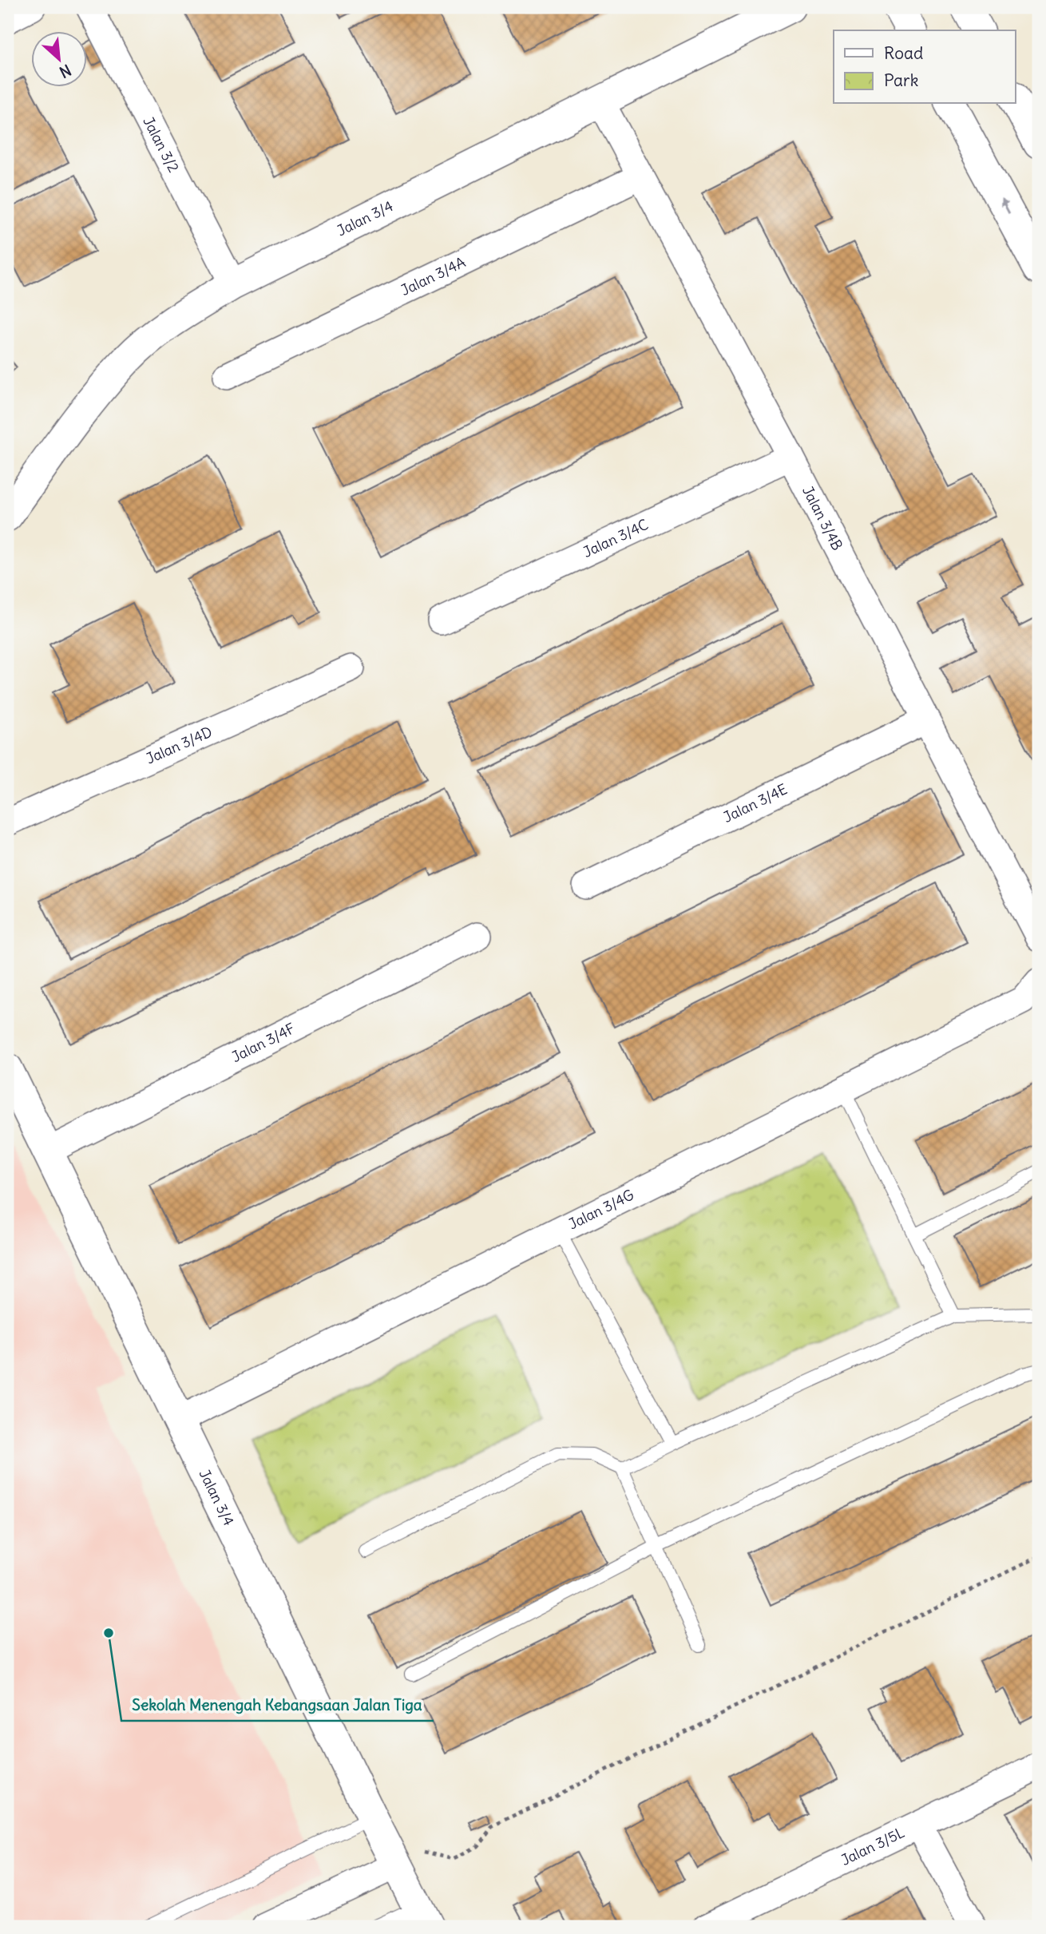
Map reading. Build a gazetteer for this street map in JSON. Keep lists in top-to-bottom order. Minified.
{"streets":{"street":["Jalan 3/2","Jalan 3/4","Jalan 3/4A","Jalan 3/4B","Jalan 3/4C","Jalan 3/4D","Jalan 3/4E","Jalan 3/4F","Jalan 3/4G","Jalan 3/5L"]},"crossings":[["Jalan 3/2","Jalan 3/4"],["Jalan 3/4","Jalan 3/4B"],["Jalan 3/4","Jalan 3/4F"],["Jalan 3/4","Jalan 3/4G"],["Jalan 3/4A","Jalan 3/4B"],["Jalan 3/4B","Jalan 3/4C"],["Jalan 3/4B","Jalan 3/4E"]],"places":["Sekolah Menengah Kebangsaan Jalan Tiga"],"legend":["Road","Park"],"north":"bottom right"}
